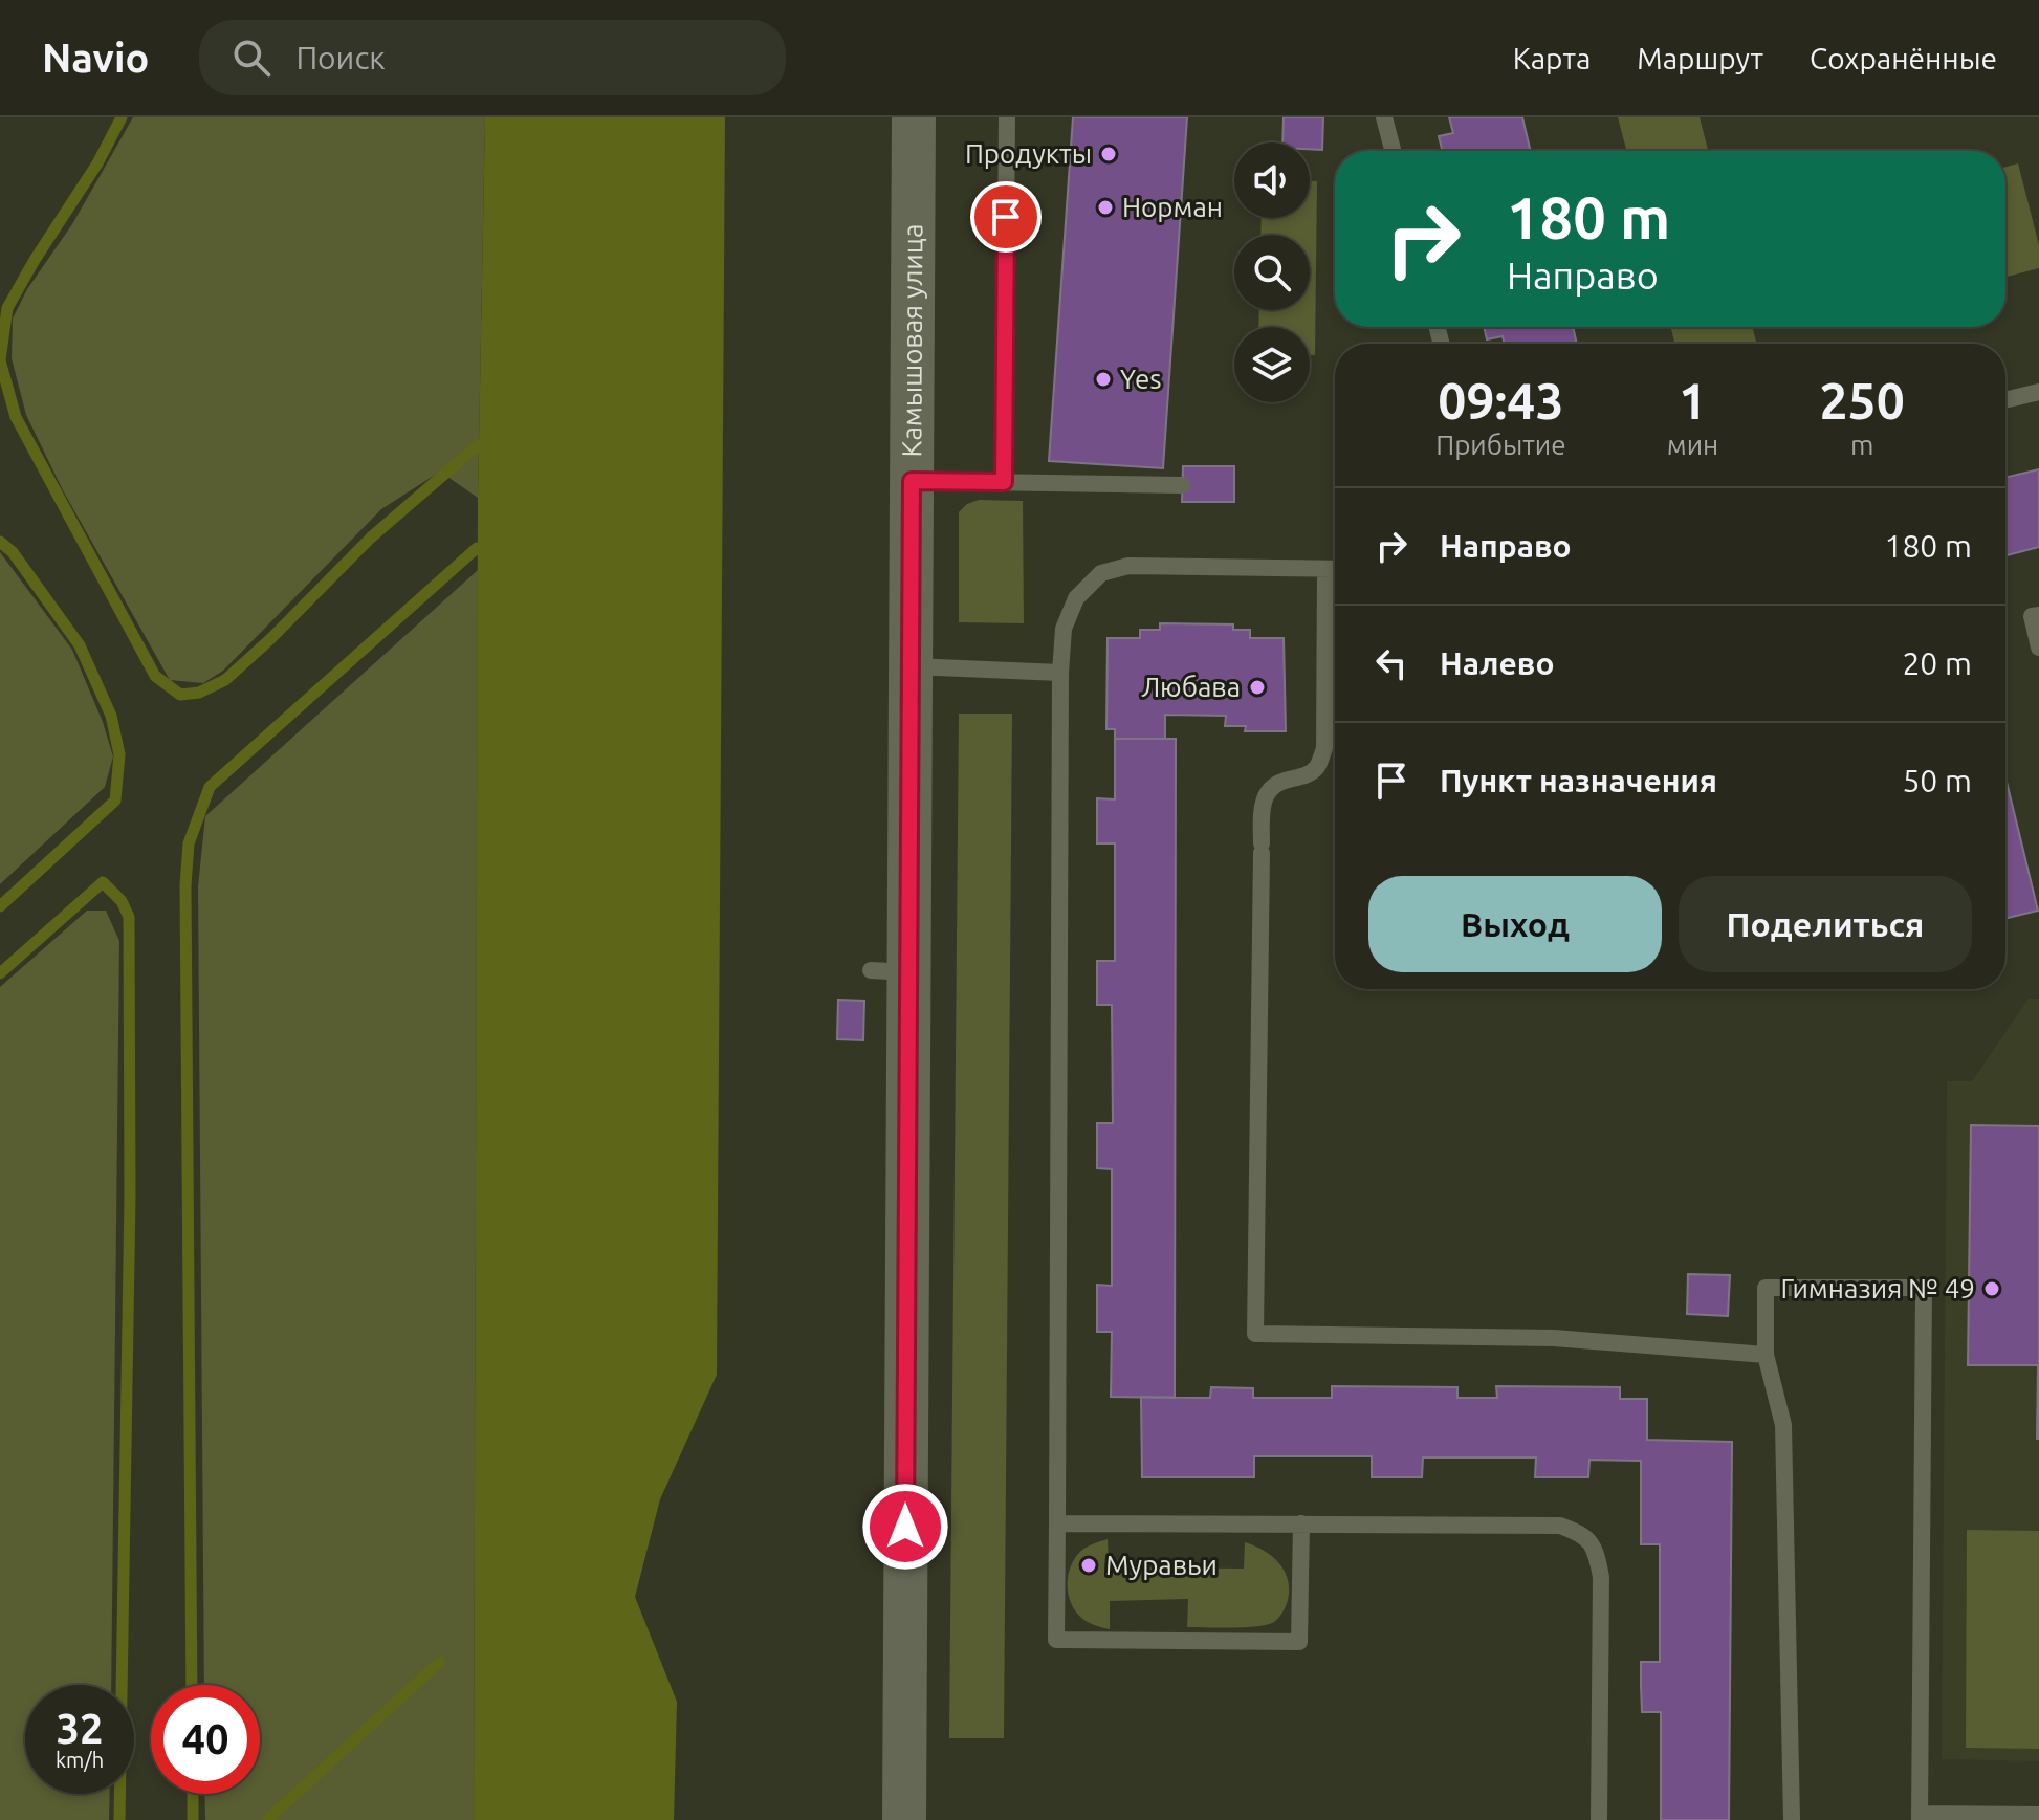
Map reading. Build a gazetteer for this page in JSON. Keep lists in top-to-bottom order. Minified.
{"streets":{"street":["Камышовая улица"]},"places":["Продукты","Норман","Yes","Любава","Гимназия № 49","Муравьи"],"page":{"header":"Navio","search":"Поиск","nav":["Карта","Маршрут","Сохранённые"],"turn":["180 m","Направо"],"eta":["09:43","Прибытие","1","мин","250","m"],"list":[{"name":"Направо","value":"180 m"},{"name":"Налево","value":"20 m"},{"name":"Пункт назначения","value":"50 m"}],"buttons":["Выход","Поделиться"],"speed":"32 km/h","limit":"40"}}
